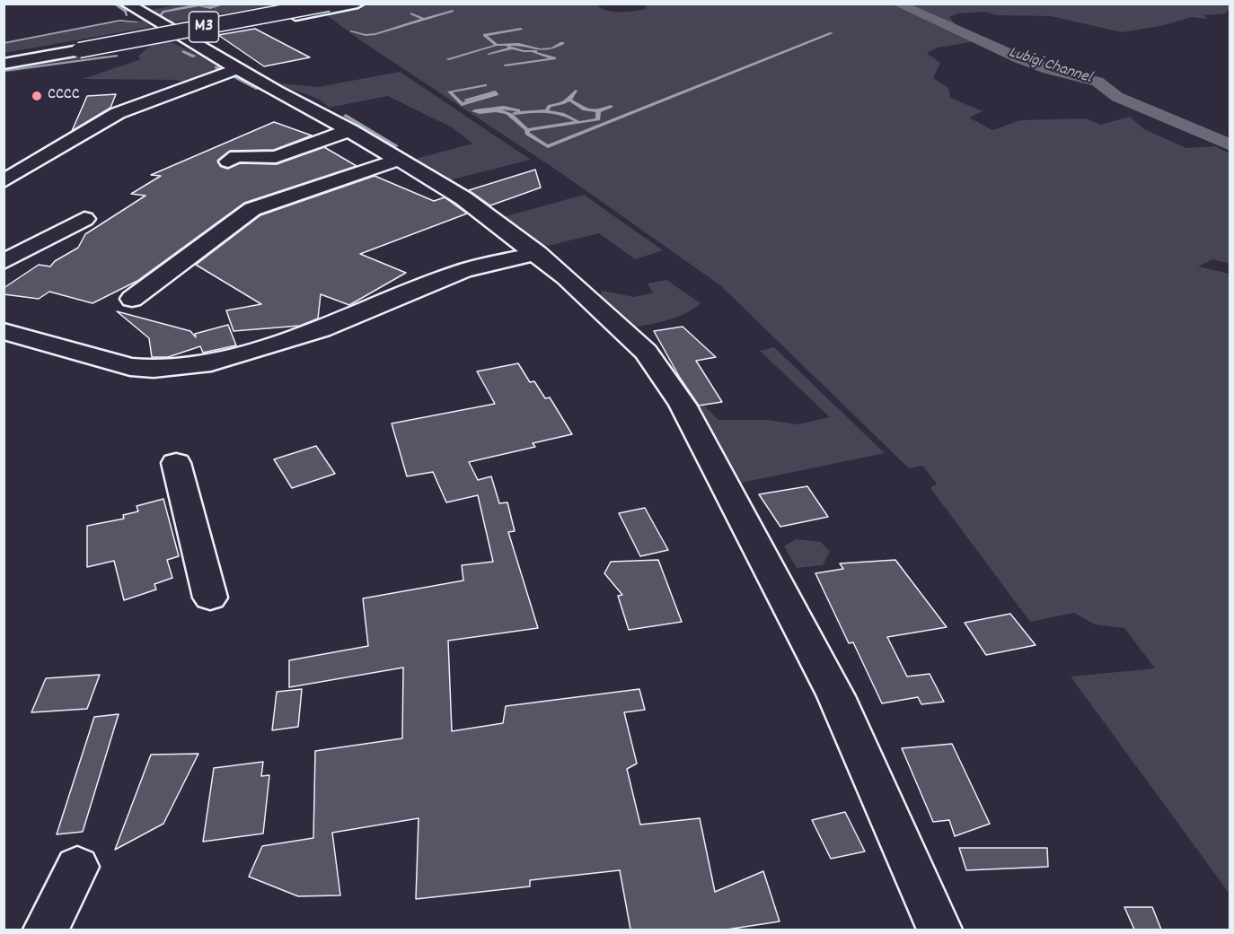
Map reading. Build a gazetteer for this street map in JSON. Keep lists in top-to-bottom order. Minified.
{"streets":{"main road":["M3"]},"water":["Lubigi Channel"],"places":["CCCC"]}
